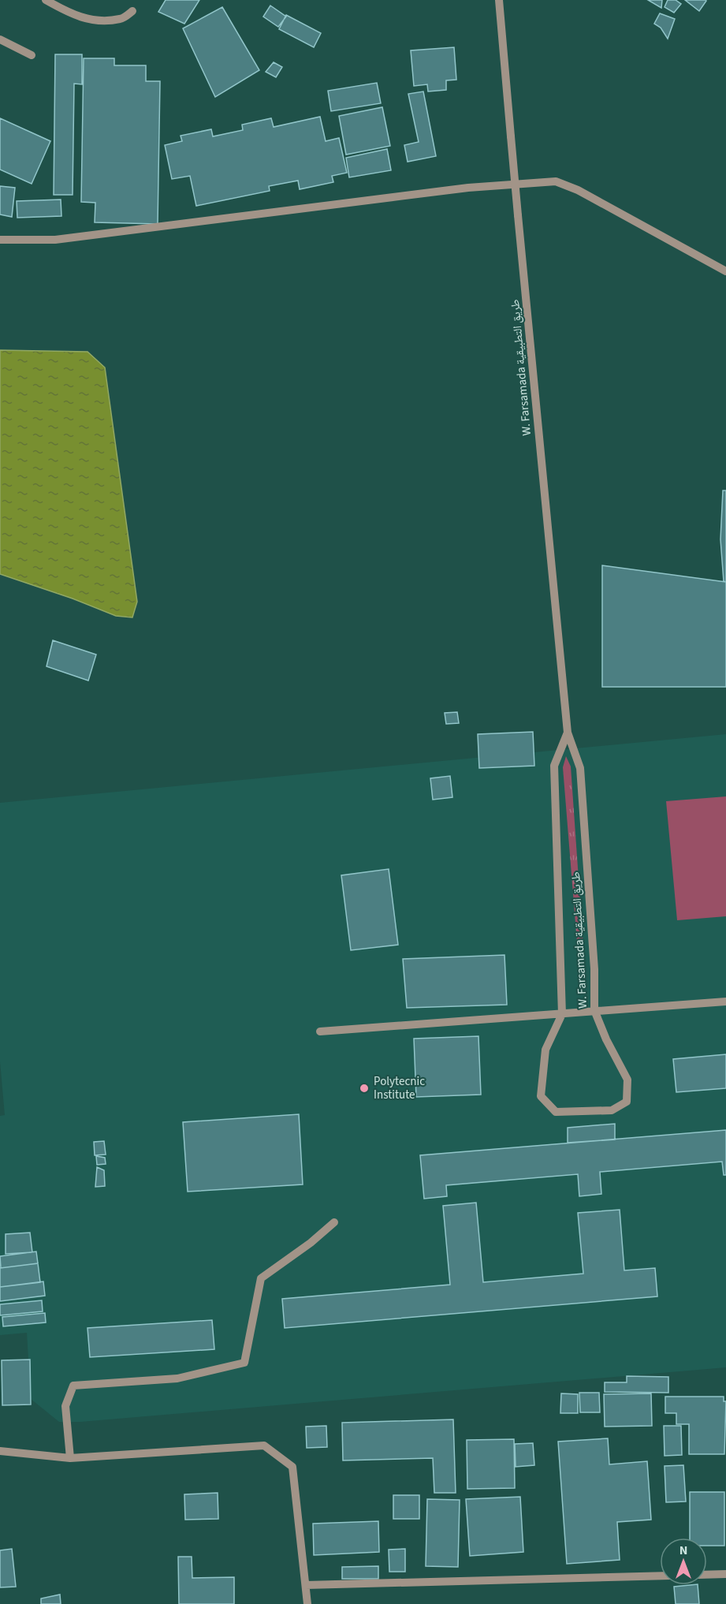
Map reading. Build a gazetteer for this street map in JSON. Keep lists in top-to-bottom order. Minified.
{"streets":{"street":["W. Farsamada طريق التطبيقية"]},"places":["Polytecnic Institute"],"north":"top"}
